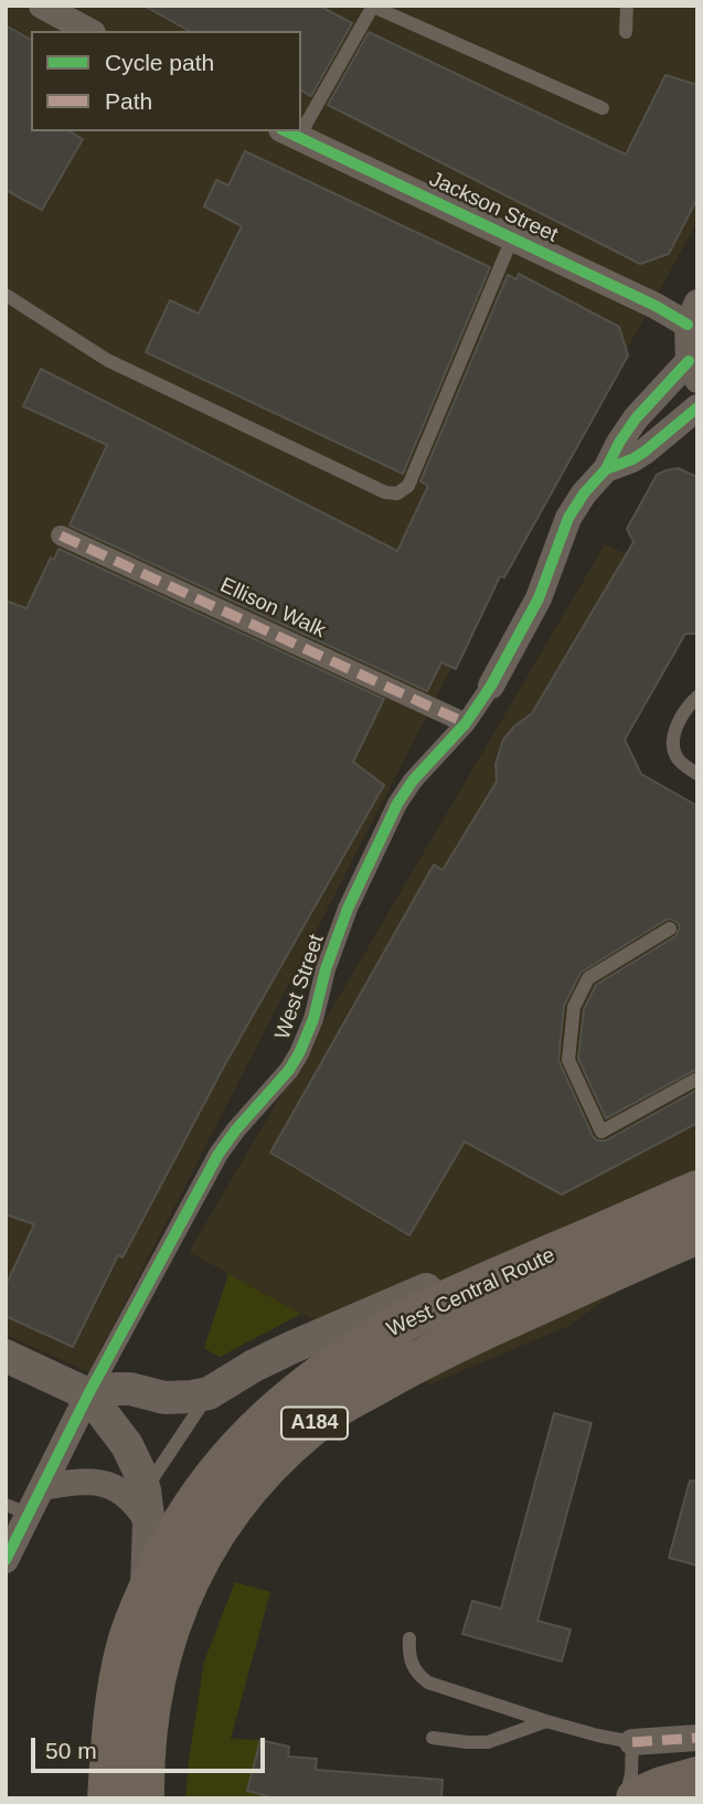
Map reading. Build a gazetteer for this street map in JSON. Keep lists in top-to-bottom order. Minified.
{"streets":{"highway":["West Central Route","A184"],"street":["Jackson Street","Ellison Walk","West Street"]},"crossings":[["Ellison Walk","West Street"]],"legend":["Cycle path","Path"],"scale_bar":"50 m"}
